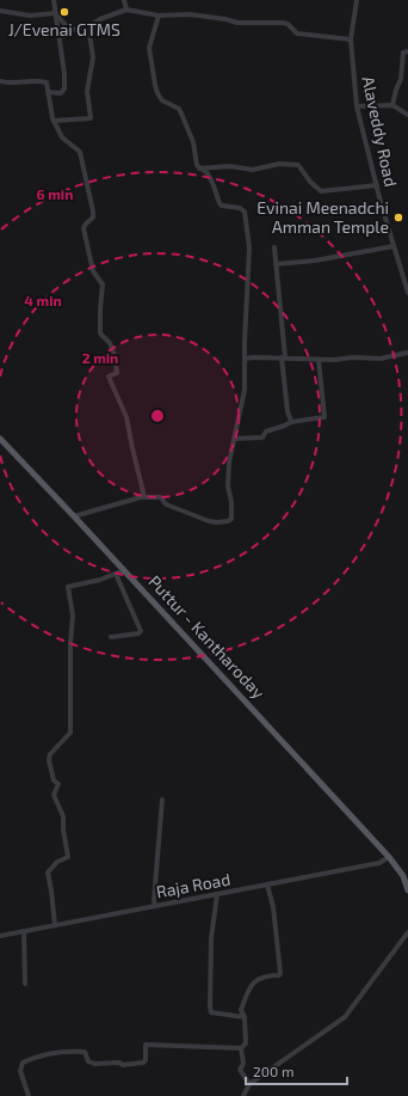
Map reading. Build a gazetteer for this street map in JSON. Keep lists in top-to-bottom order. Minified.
{"streets":{"main road":["Puttur - Kantharoday"],"street":["Alaveddy Road","Raja Road"]},"crossings":[["Puttur - Kantharoday","Raja Road"]],"places":["J/Evenai GTMS","Evinai Meenadchi Amman Temple"],"scale_bar":"200 m","rings":["6 min","4 min","2 min"]}
